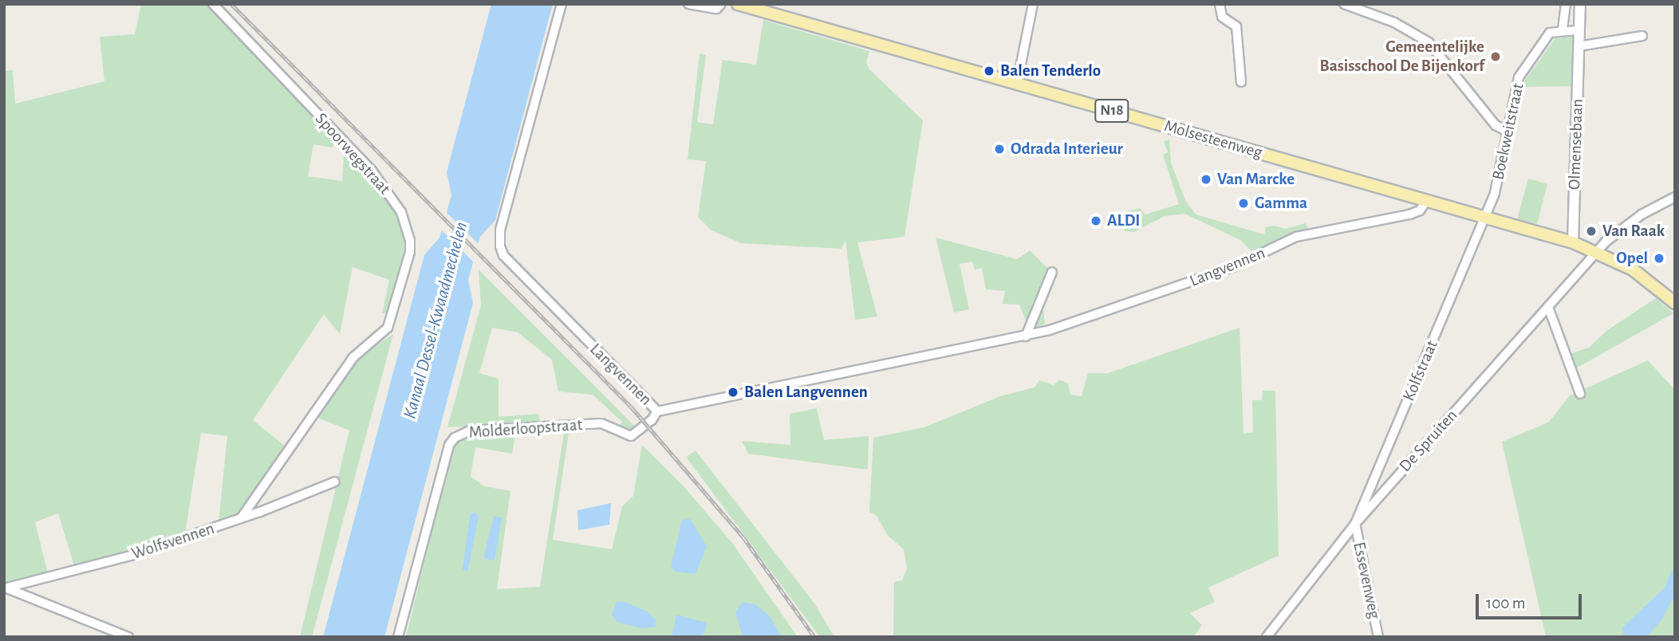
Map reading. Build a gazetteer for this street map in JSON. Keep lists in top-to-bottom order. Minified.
{"streets":{"main road":["N18","Molsesteenweg"],"street":["Boekweitstraat","Olmensebaan","Spoorwegstraat","Langvennen","Kolfstraat","Molderloopstraat","De Spruiten","Wolfsvennen","Essevenweg"]},"crossings":[["Boekweitstraat","Molsesteenweg"],["Boekweitstraat","Kolfstraat"],["Molsesteenweg","Olmensebaan"],["Molsesteenweg","Langvennen"],["Molsesteenweg","Kolfstraat"],["Molsesteenweg","De Spruiten"],["Spoorwegstraat","Wolfsvennen"],["Langvennen","Molderloopstraat"],["Kolfstraat","De Spruiten"],["Kolfstraat","Essevenweg"],["De Spruiten","Essevenweg"]],"water":["Kanaal Dessel-Kwaadmechelen"],"places":["Gemeentelijke Basisschool De Bijenkorf","Balen Tenderlo","Odrada Interieur","Van Marcke","Gamma","ALDI","Van Raak","Opel","Balen Langvennen"],"scale_bar":"100 m"}
